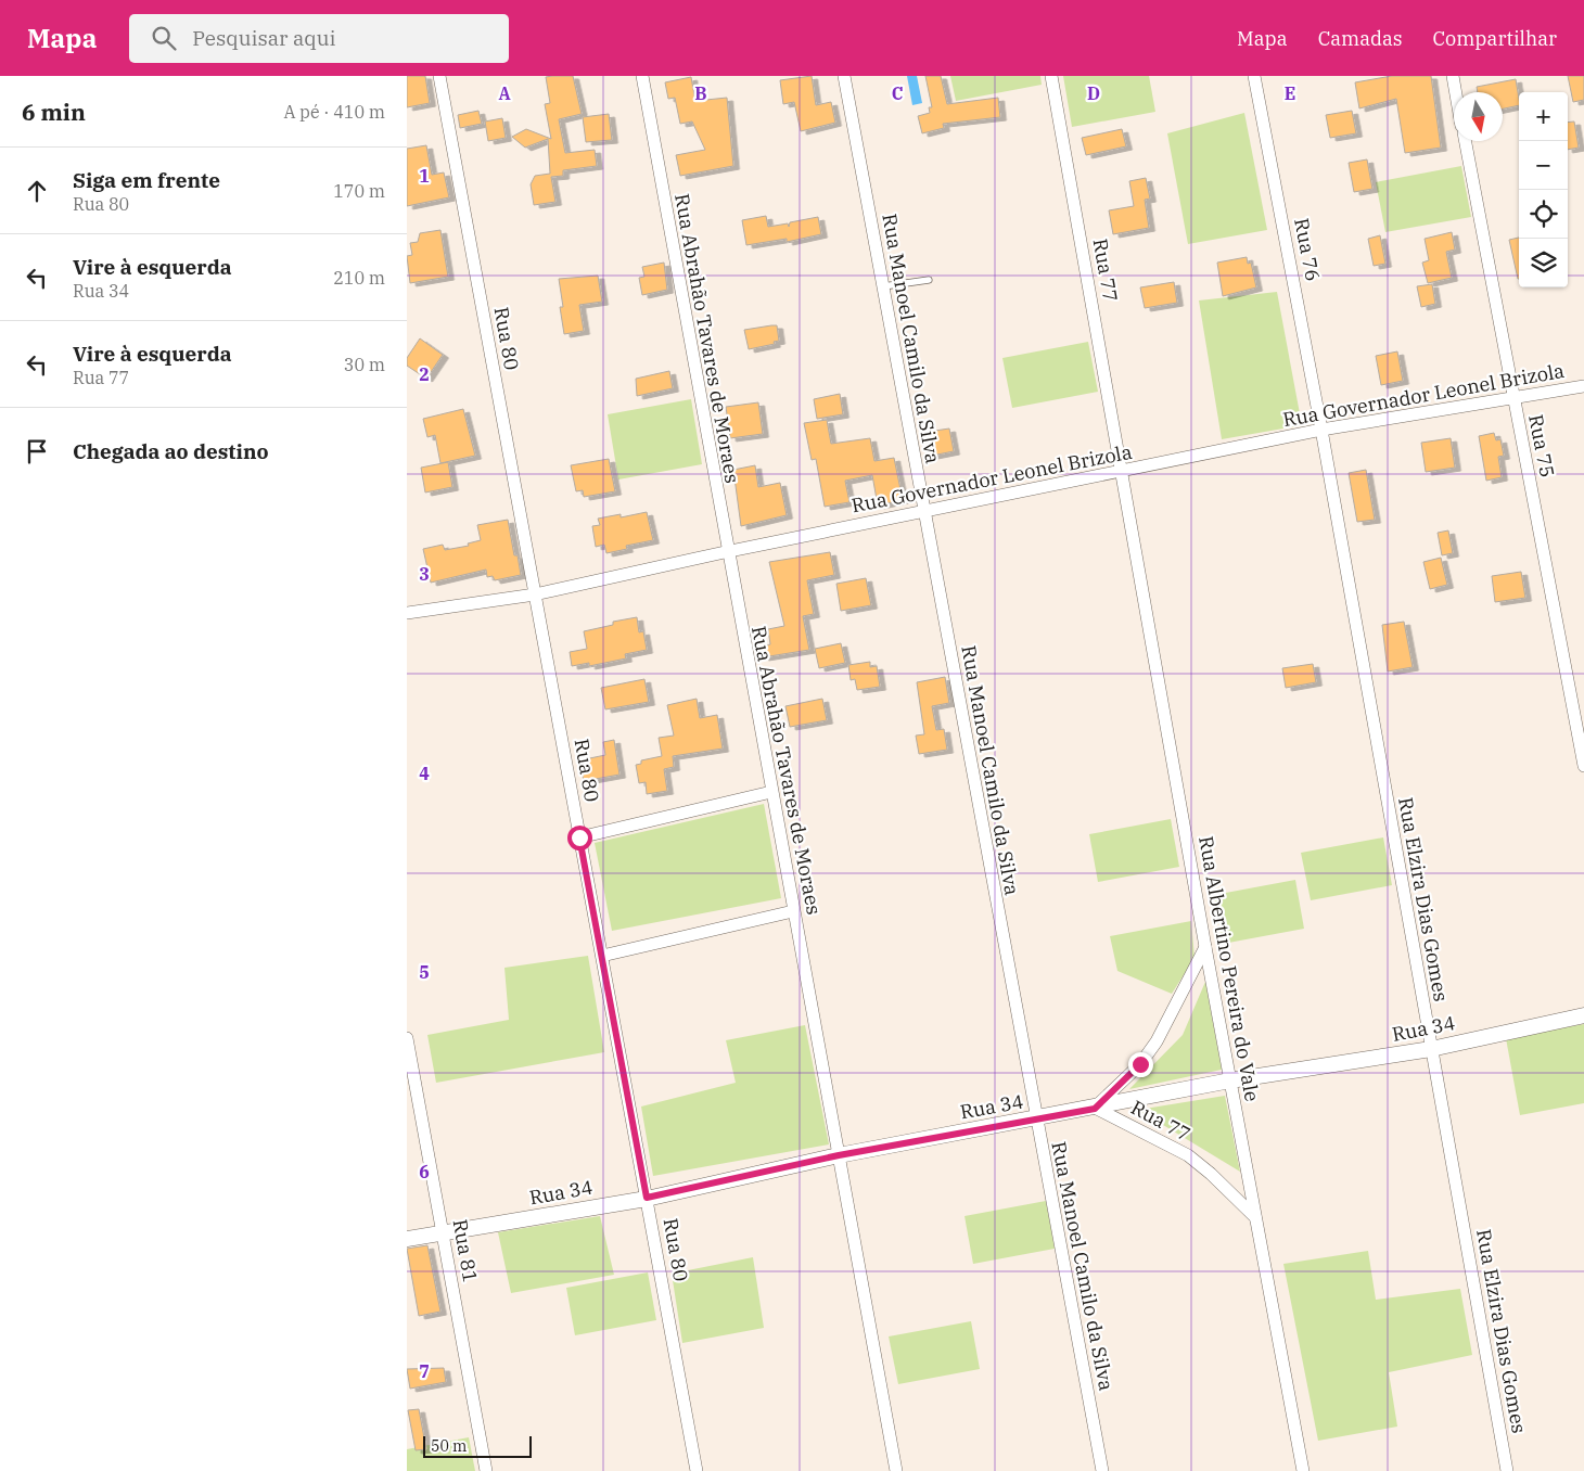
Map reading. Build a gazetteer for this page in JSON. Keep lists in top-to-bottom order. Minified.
{"streets":{"street":["Rua 76","Rua 77","Rua 80","Rua Abrahão Tavares de Moraes","Rua Manoel Camilo da Silva","Rua Governador Leonel Brizola","Rua 75","Rua Elzira Dias Gomes","Rua Albertino Pereira do Vale","Rua 34","Rua 81"]},"crossings":[["Rua 76","Rua Governador Leonel Brizola"],["Rua 76","Rua Elzira Dias Gomes"],["Rua 77","Rua Governador Leonel Brizola"],["Rua 77","Rua Albertino Pereira do Vale"],["Rua 77","Rua 34"],["Rua 80","Rua Governador Leonel Brizola"],["Rua 80","Rua 34"],["Rua Abrahão Tavares de Moraes","Rua Governador Leonel Brizola"],["Rua Abrahão Tavares de Moraes","Rua 34"],["Rua Manoel Camilo da Silva","Rua Governador Leonel Brizola"],["Rua Manoel Camilo da Silva","Rua 34"],["Rua Governador Leonel Brizola","Rua 75"],["Rua Governador Leonel Brizola","Rua Elzira Dias Gomes"],["Rua Governador Leonel Brizola","Rua Albertino Pereira do Vale"],["Rua Elzira Dias Gomes","Rua 34"],["Rua Albertino Pereira do Vale","Rua 34"],["Rua 34","Rua 81"]],"scale_bar":"50 m","north":"bottom","page":{"header":"Mapa","search":"Pesquisar aqui","nav":["Mapa","Camadas","Compartilhar"],"heading":["6 min","A pé · 410 m"],"map_buttons":["+","−"],"list":[["Siga em frente","Rua 80","170 m"],["Vire à esquerda","Rua 34","210 m"],["Vire à esquerda","Rua 77","30 m"],"Chegada ao destino"],"scale":"50 m"},"grid":{"columns":["A","B","C","D","E"],"rows":["1","2","3","4","5","6","7"]}}
